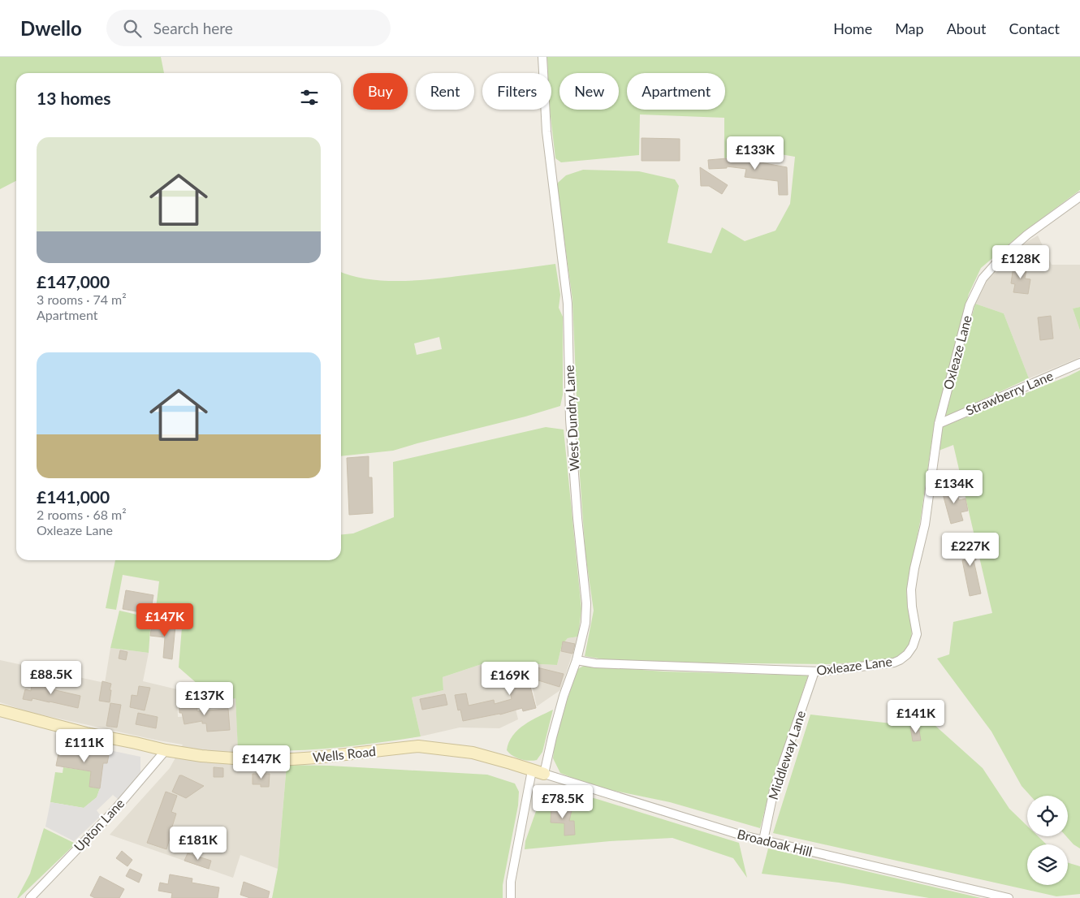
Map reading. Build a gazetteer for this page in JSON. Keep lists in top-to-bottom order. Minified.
{"streets":{"street":["Oxleaze Lane","Strawberry Lane","West Dundry Lane","Wells Road","Middleway Lane","Upton Lane","Broadoak Hill"]},"crossings":[["Oxleaze Lane","Strawberry Lane"],["Oxleaze Lane","West Dundry Lane"],["Oxleaze Lane","Middleway Lane"],["West Dundry Lane","Wells Road"],["West Dundry Lane","Broadoak Hill"],["Wells Road","Upton Lane"],["Wells Road","Broadoak Hill"],["Middleway Lane","Broadoak Hill"]],"page":{"header":"Dwello","search":"Search here","nav":["Home","Map","About","Contact"],"chip":["Buy","Rent","Filters","New","Apartment"],"heading":"13 homes","list":[{"name":"£147,000","note":"3 rooms · 74 m² · Apartment"},{"name":"£141,000","note":"2 rooms · 68 m² · Oxleaze Lane"}],"price":["£133K","£128K","£134K","£227K","£147K","£88.5K","£169K","£137K","£141K","£111K","£147K","£78.5K","£181K"]}}
